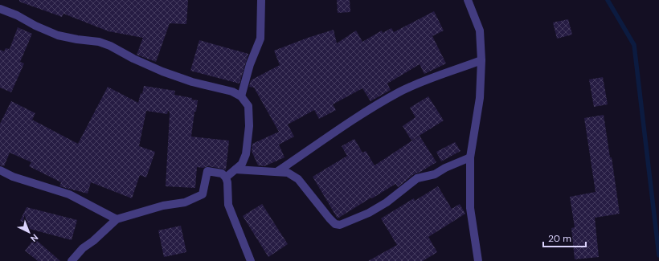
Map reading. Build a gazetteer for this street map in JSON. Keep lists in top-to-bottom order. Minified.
{"scale_bar":"20 m","north":"bottom right"}
